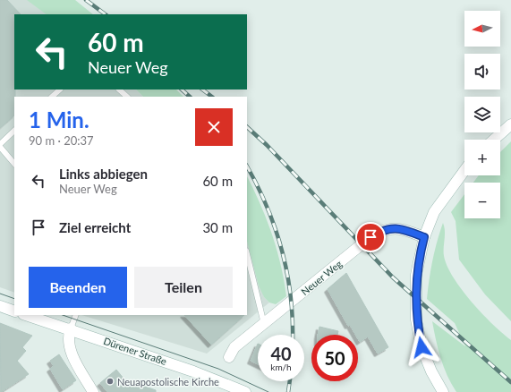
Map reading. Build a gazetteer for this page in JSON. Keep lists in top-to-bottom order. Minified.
{"streets":{"main road":["Neuer Weg","Dürener Straße"]},"places":["Neuapostolische Kirche"],"north":"left","page":{"map_buttons":["+","−"],"turn":["60 m","Neuer Weg"],"heading":["1 Min.","90 m · 20:37"],"list":[{"name":"Links abbiegen","note":"Neuer Weg","value":"60 m"},{"name":"Ziel erreicht","value":"30 m"}],"buttons":["Beenden","Teilen"],"speed":"40 km/h","limit":"50"}}
